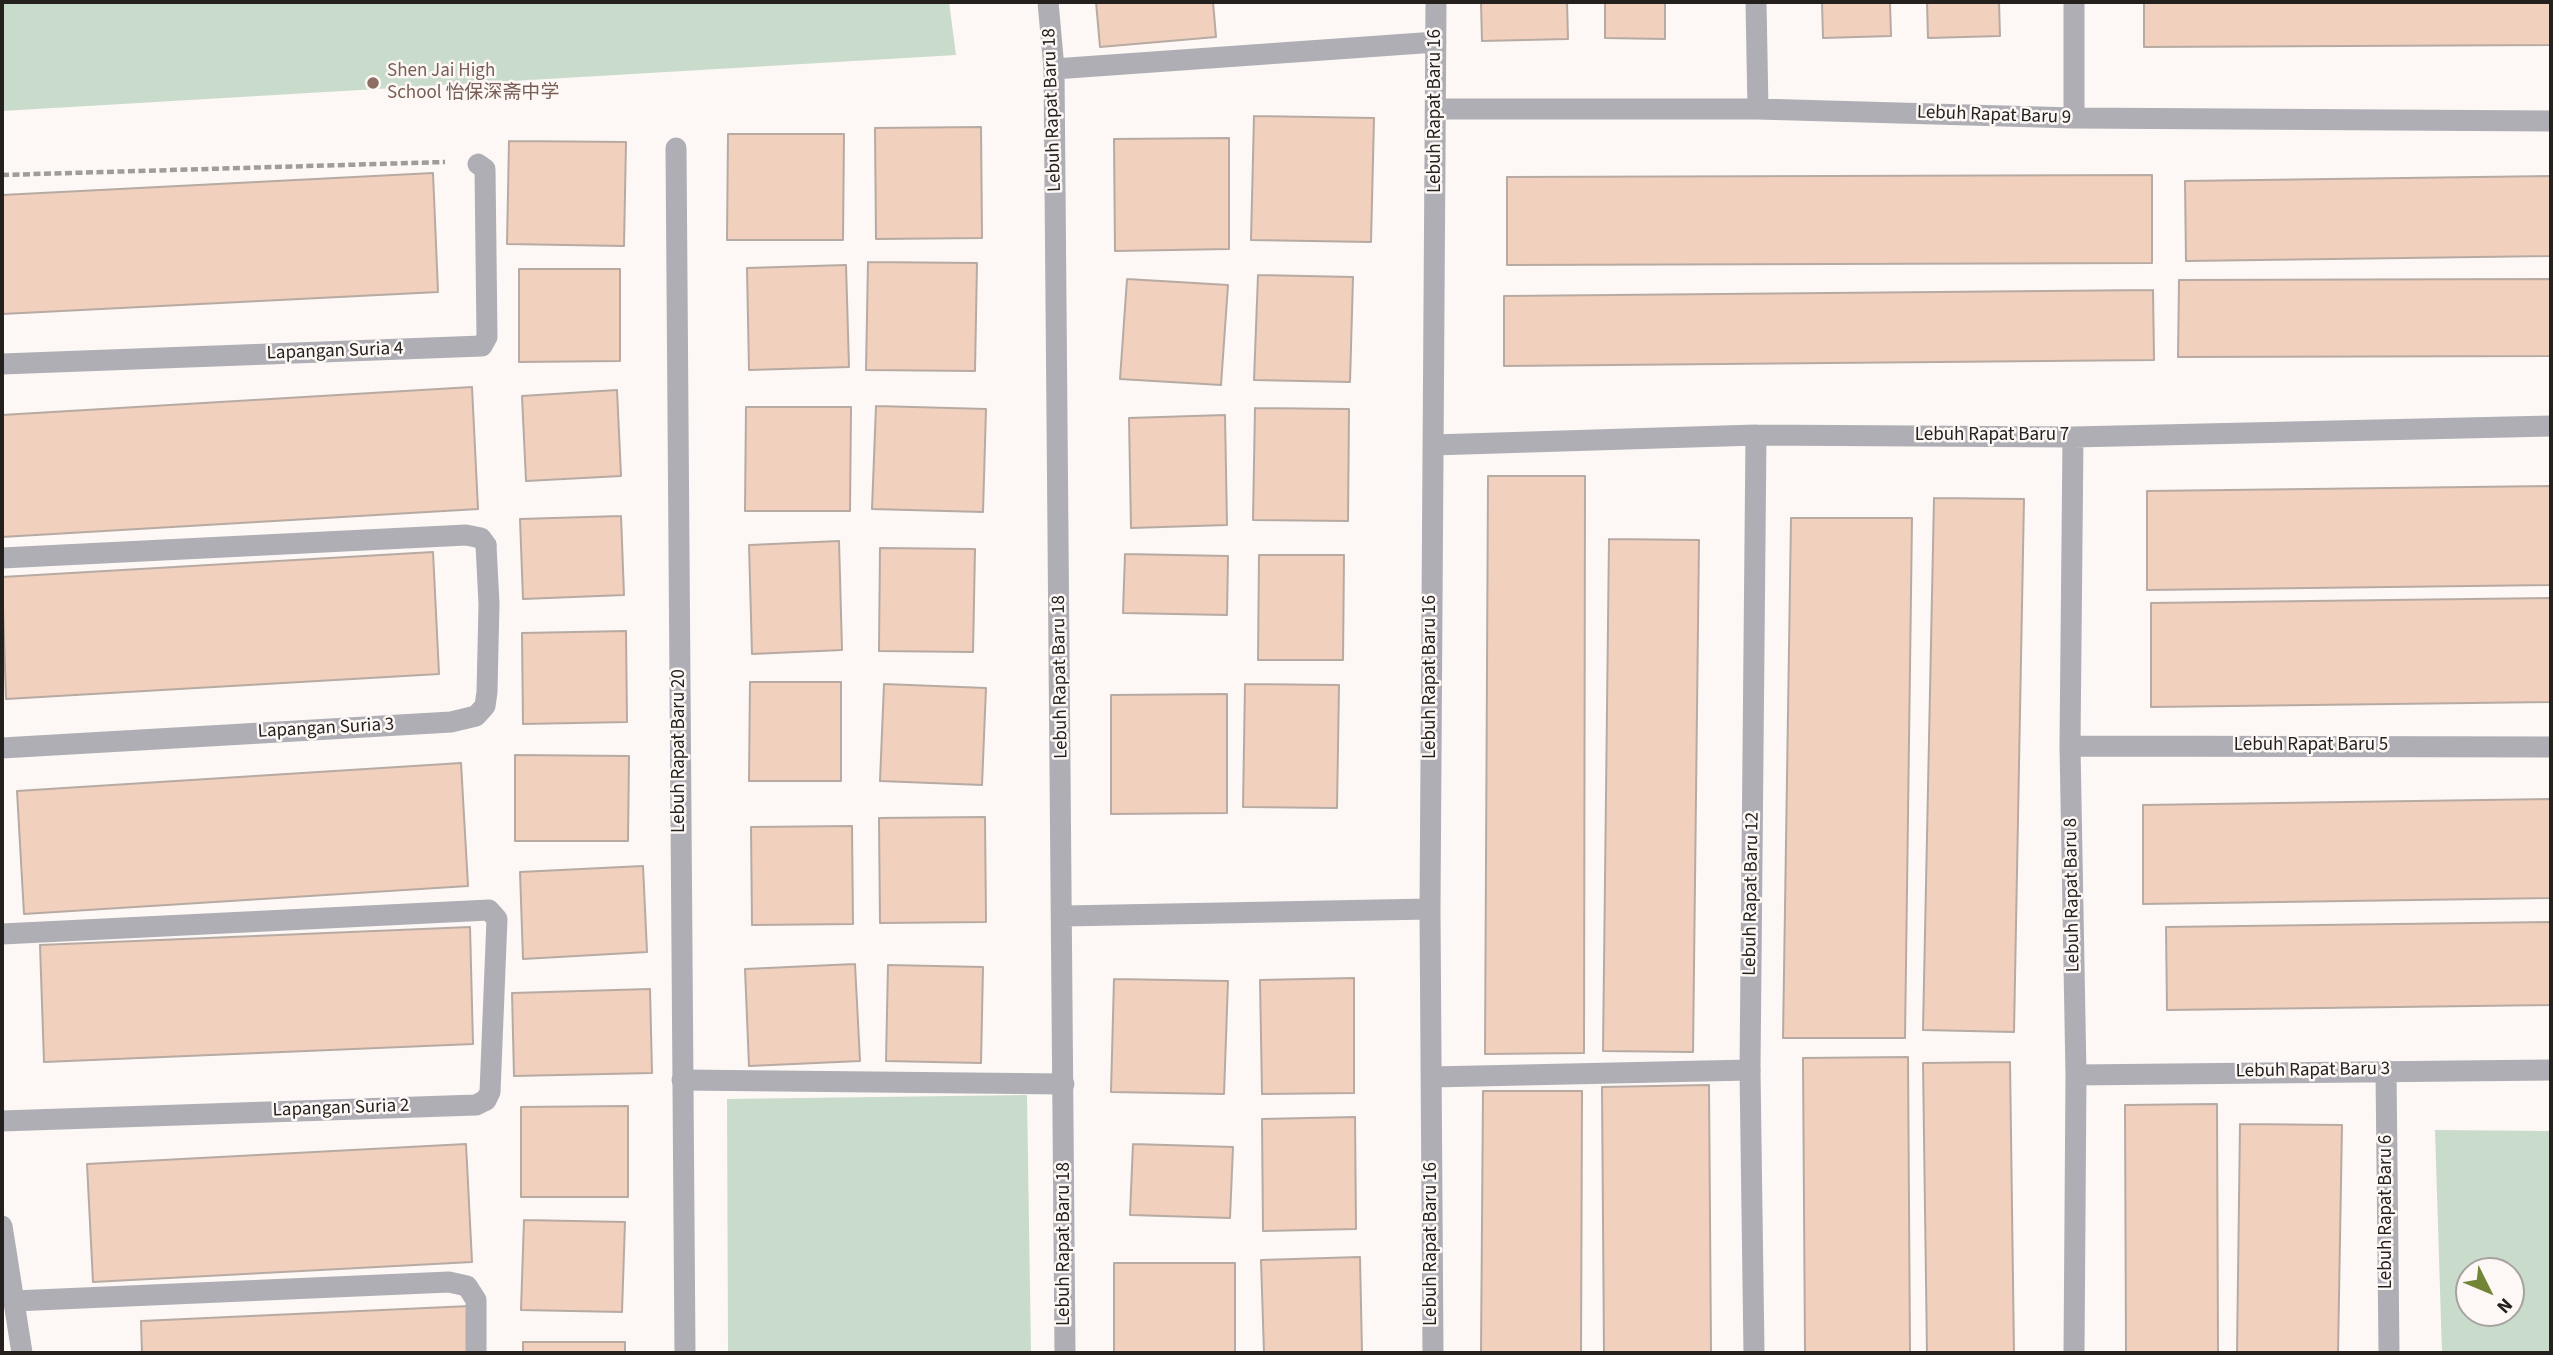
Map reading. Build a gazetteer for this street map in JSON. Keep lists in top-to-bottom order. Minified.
{"streets":{"street":["Lebuh Rapat Baru 18","Lebuh Rapat Baru 16","Lebuh Rapat Baru 9","Lapangan Suria 4","Lebuh Rapat Baru 7","Lapangan Suria 3","Lebuh Rapat Baru 5","Lebuh Rapat Baru 20","Lebuh Rapat Baru 12","Lebuh Rapat Baru 8","Lebuh Rapat Baru 3","Lapangan Suria 2","Lebuh Rapat Baru 6"]},"crossings":[["Lebuh Rapat Baru 16","Lebuh Rapat Baru 9"],["Lebuh Rapat Baru 16","Lebuh Rapat Baru 7"],["Lebuh Rapat Baru 7","Lebuh Rapat Baru 12"],["Lebuh Rapat Baru 7","Lebuh Rapat Baru 8"],["Lebuh Rapat Baru 5","Lebuh Rapat Baru 8"],["Lebuh Rapat Baru 8","Lebuh Rapat Baru 3"],["Lebuh Rapat Baru 3","Lebuh Rapat Baru 6"]],"places":["Shen Jai High School 怡保深斋中学"],"north":"bottom right"}
